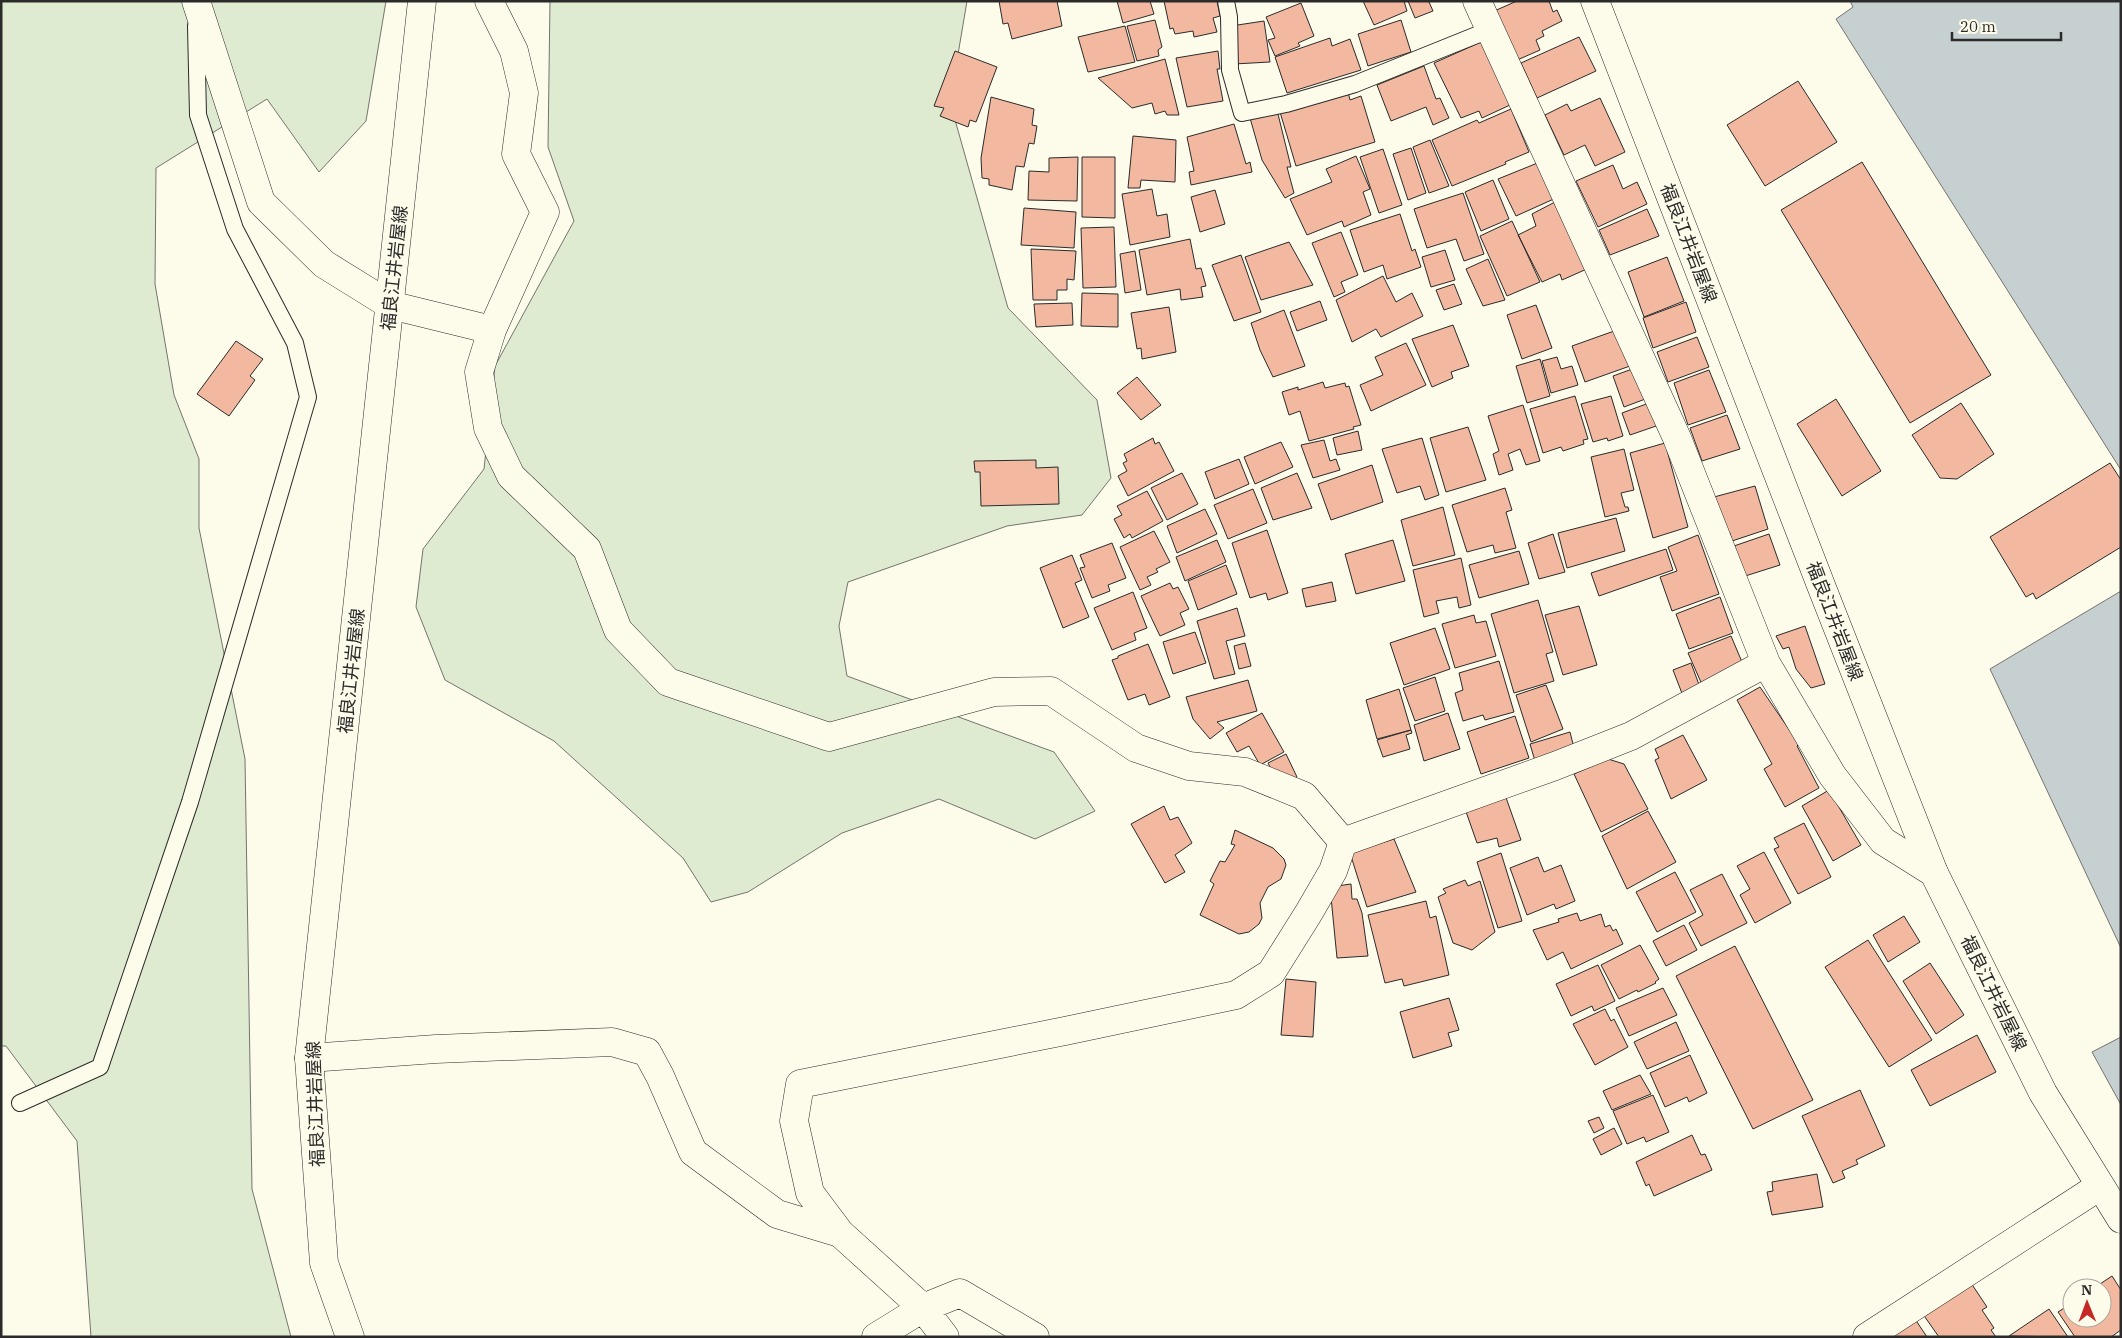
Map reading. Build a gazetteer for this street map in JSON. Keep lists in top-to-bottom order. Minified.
{"streets":{"street":["福良江井岩屋線"]},"scale_bar":"20 m","north":"top"}
